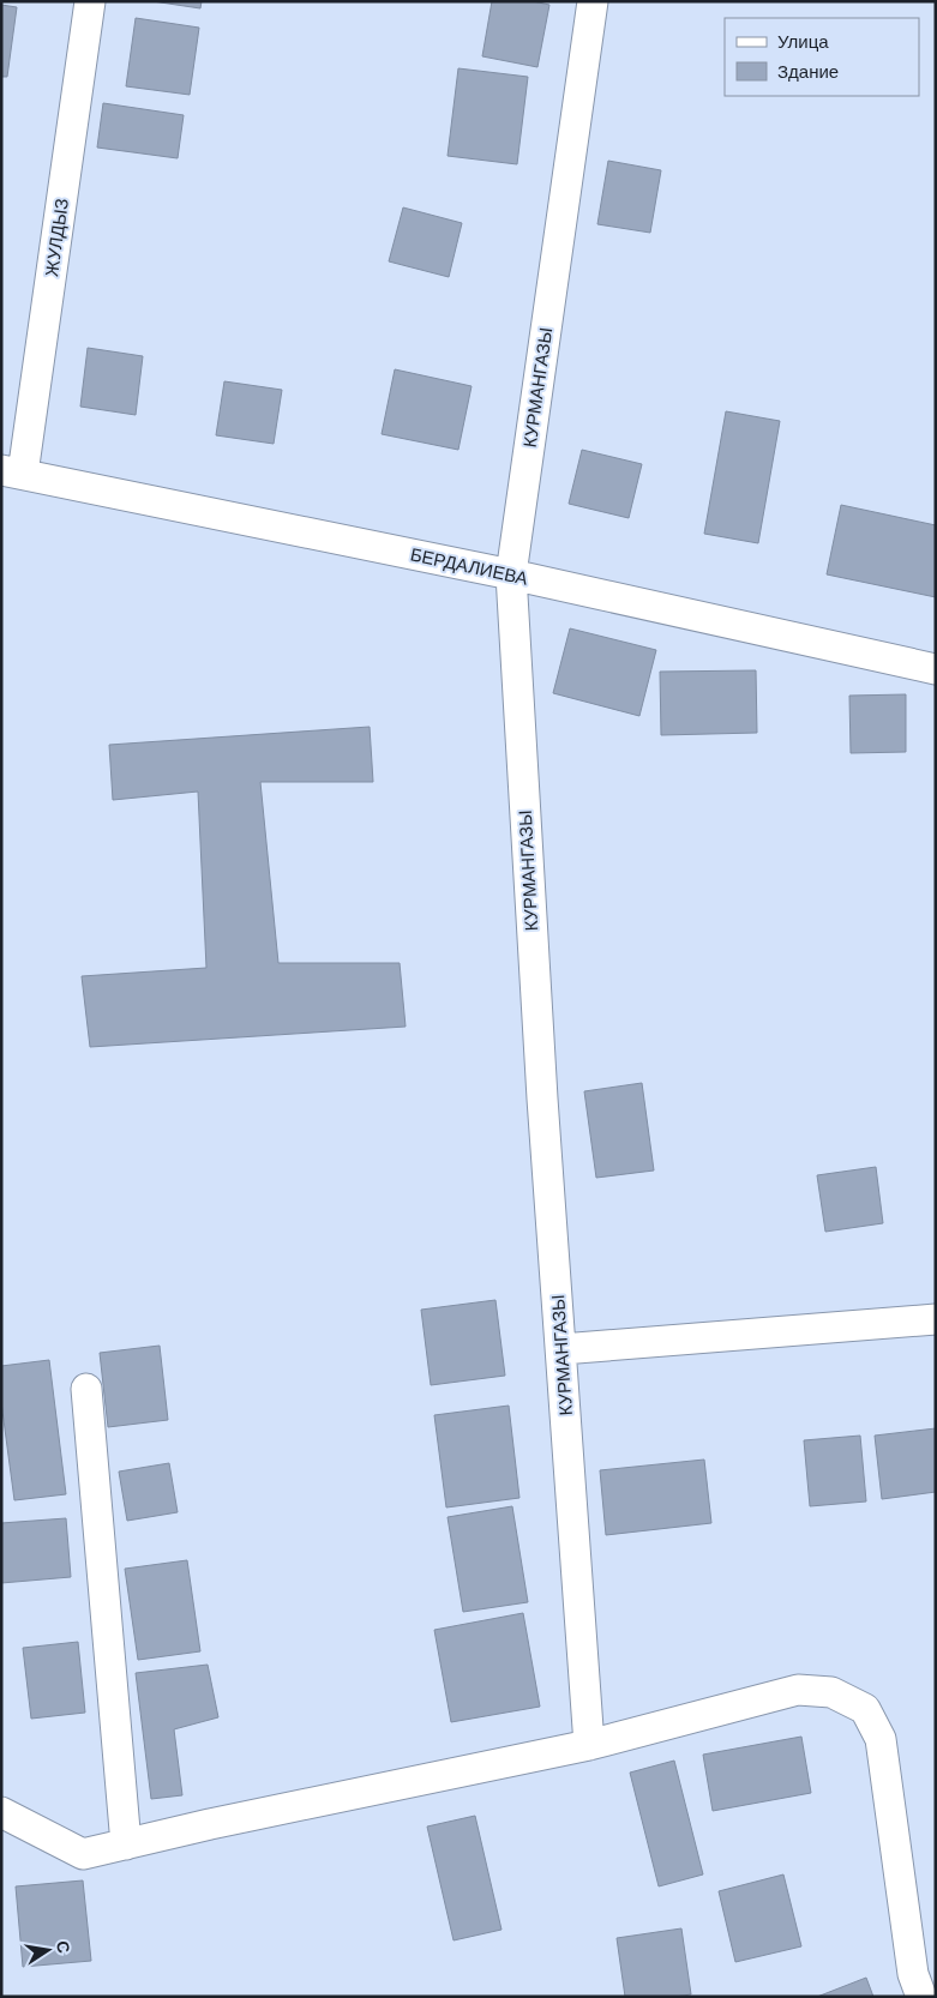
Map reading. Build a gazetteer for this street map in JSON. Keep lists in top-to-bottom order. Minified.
{"streets":{"street":["ЖУЛДЫЗ","КУРМАНГАЗЫ","БЕРДАЛИЕВА"]},"crossings":[["ЖУЛДЫЗ","БЕРДАЛИЕВА"],["КУРМАНГАЗЫ","БЕРДАЛИЕВА"]],"legend":["Улица","Здание"],"north":"right"}
